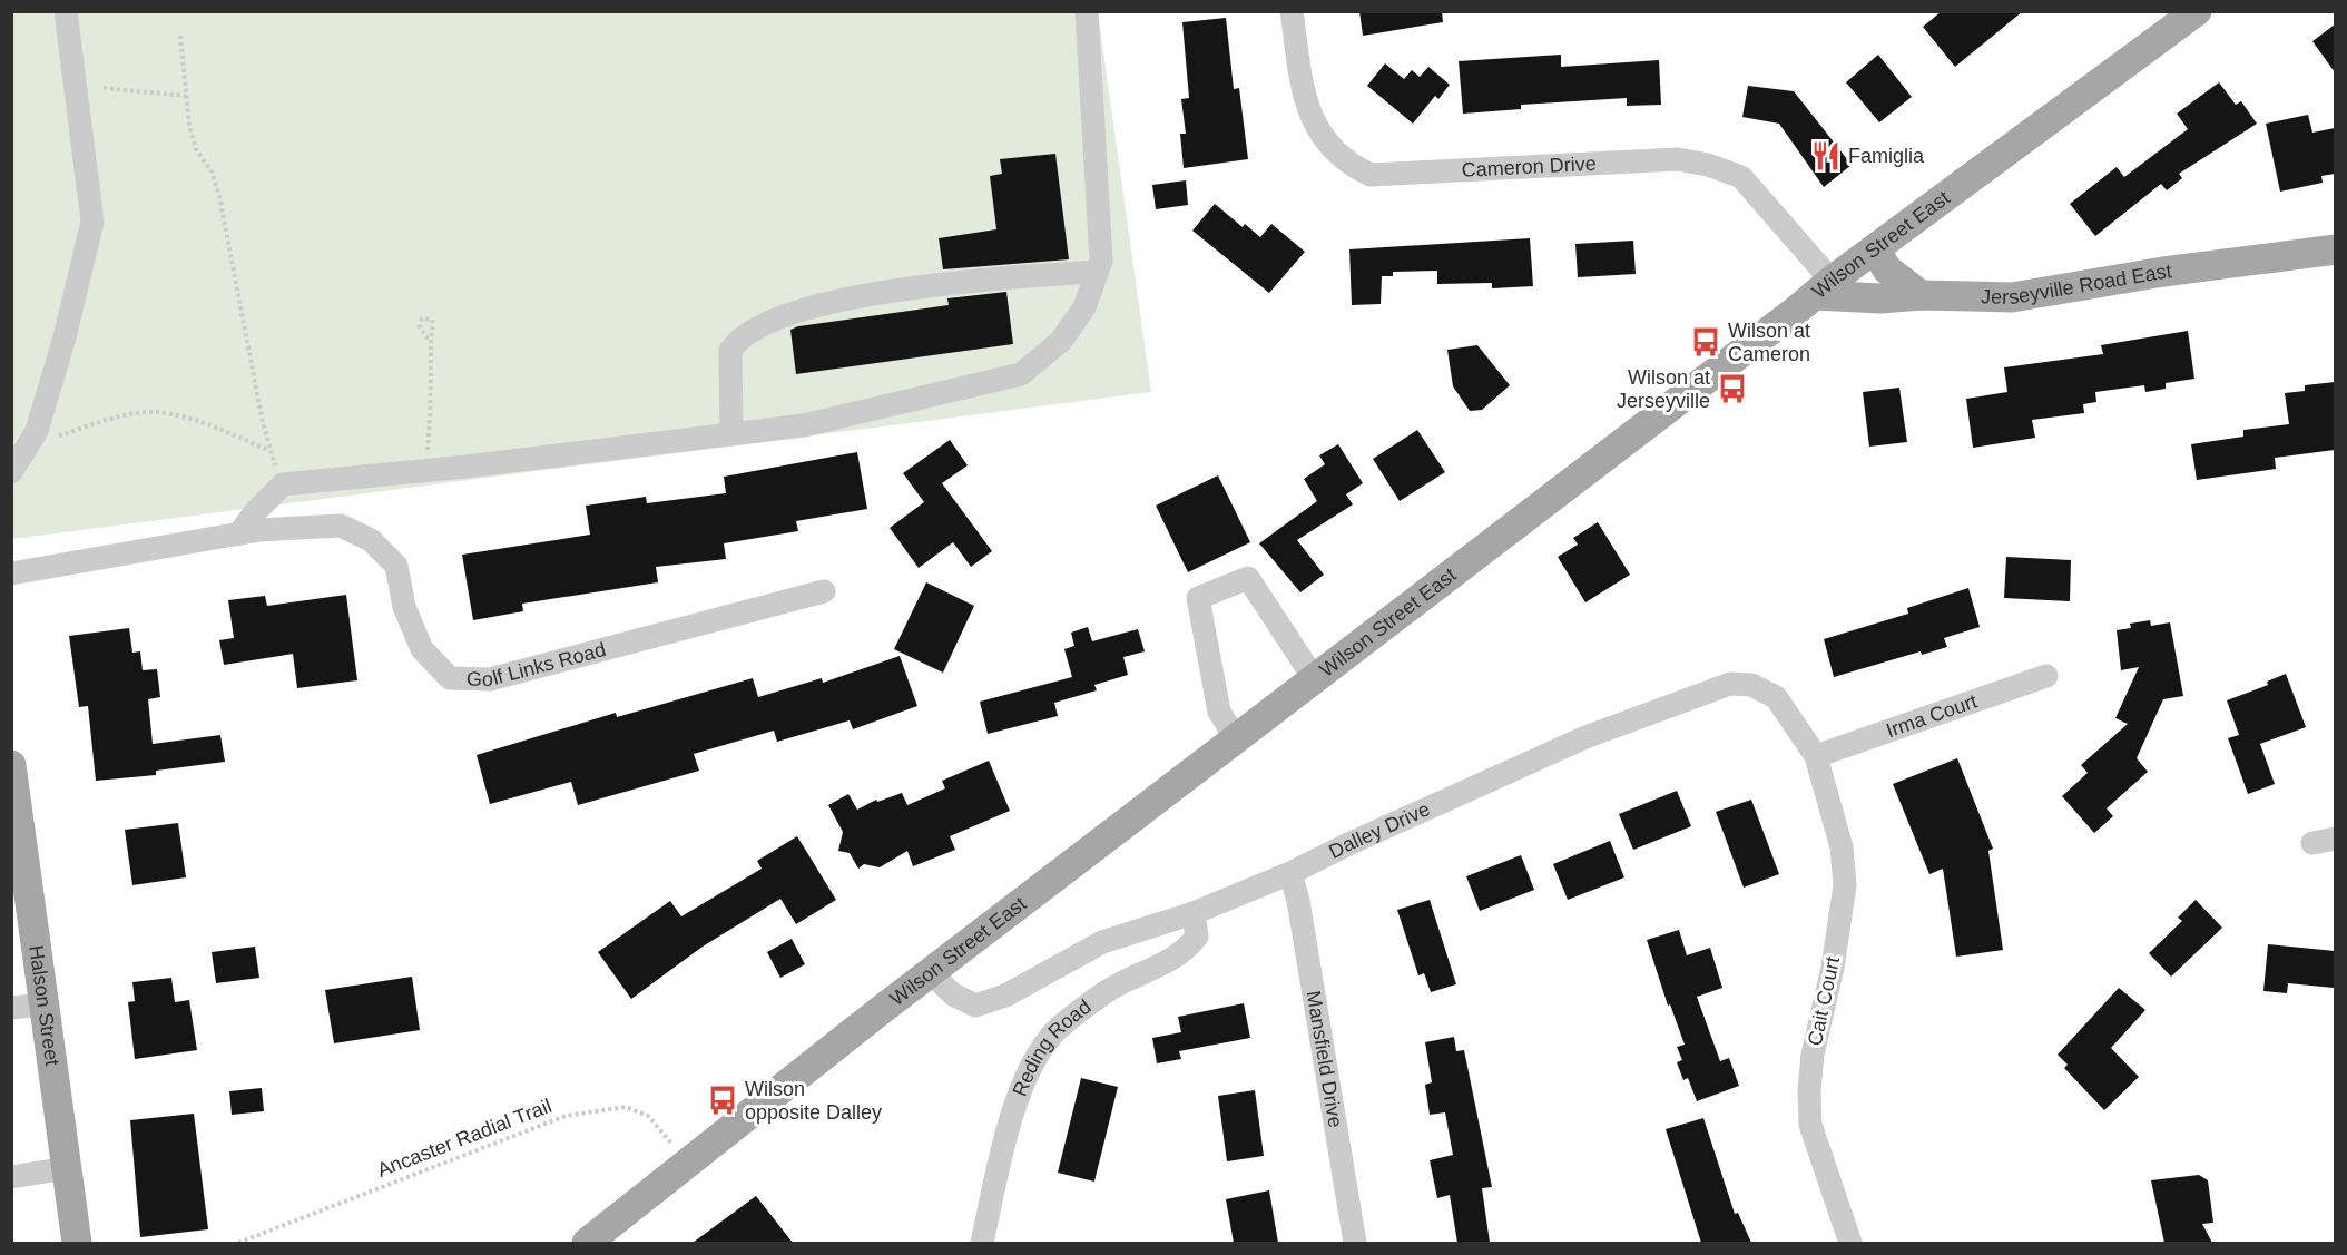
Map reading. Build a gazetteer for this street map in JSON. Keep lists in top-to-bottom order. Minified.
{"streets":{"main road":["Wilson Street East","Jerseyville Road East","Halson Street"],"street":["Cameron Drive","Golf Links Road","Irma Court","Dalley Drive","Cait Court","Reding Road","Mansfield Drive"],"path":["Ancaster Radial Trail"]},"crossings":[["Cameron Drive","Wilson Street East"],["Cameron Drive","Jerseyville Road East"],["Wilson Street East","Jerseyville Road East"],["Wilson Street East","Dalley Drive"],["Wilson Street East","Ancaster Radial Trail"],["Irma Court","Dalley Drive"],["Irma Court","Cait Court"],["Dalley Drive","Cait Court"],["Dalley Drive","Reding Road"],["Dalley Drive","Mansfield Drive"]],"places":{"restaurant":["Famiglia"],"bus stop":["Wilson at Cameron","Wilson at Jerseyville","Wilson opposite Dalley"]}}
